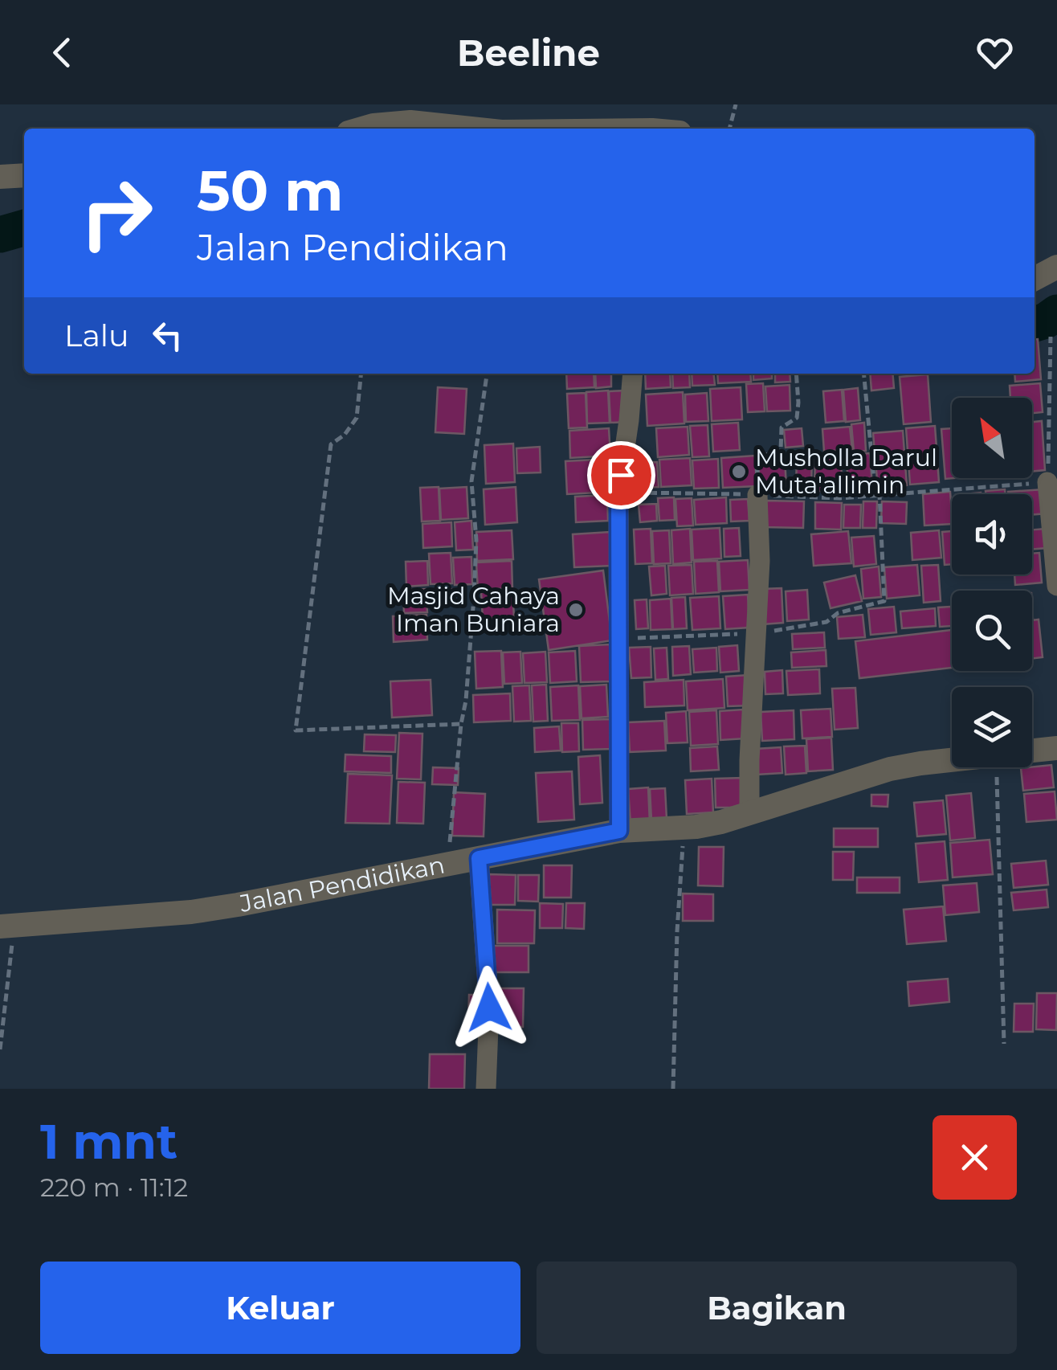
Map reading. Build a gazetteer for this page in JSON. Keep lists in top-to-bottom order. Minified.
{"streets":{"street":["Jalan Pendidikan"]},"places":["Musholla Darul Muta'allimin","Masjid Cahaya Iman Buniara"],"north":"top left","page":{"header":"Beeline","turn":["50 m","Jalan Pendidikan"],"then":"Lalu","heading":["1 mnt","220 m · 11:12"],"buttons":["Keluar","Bagikan"]}}
